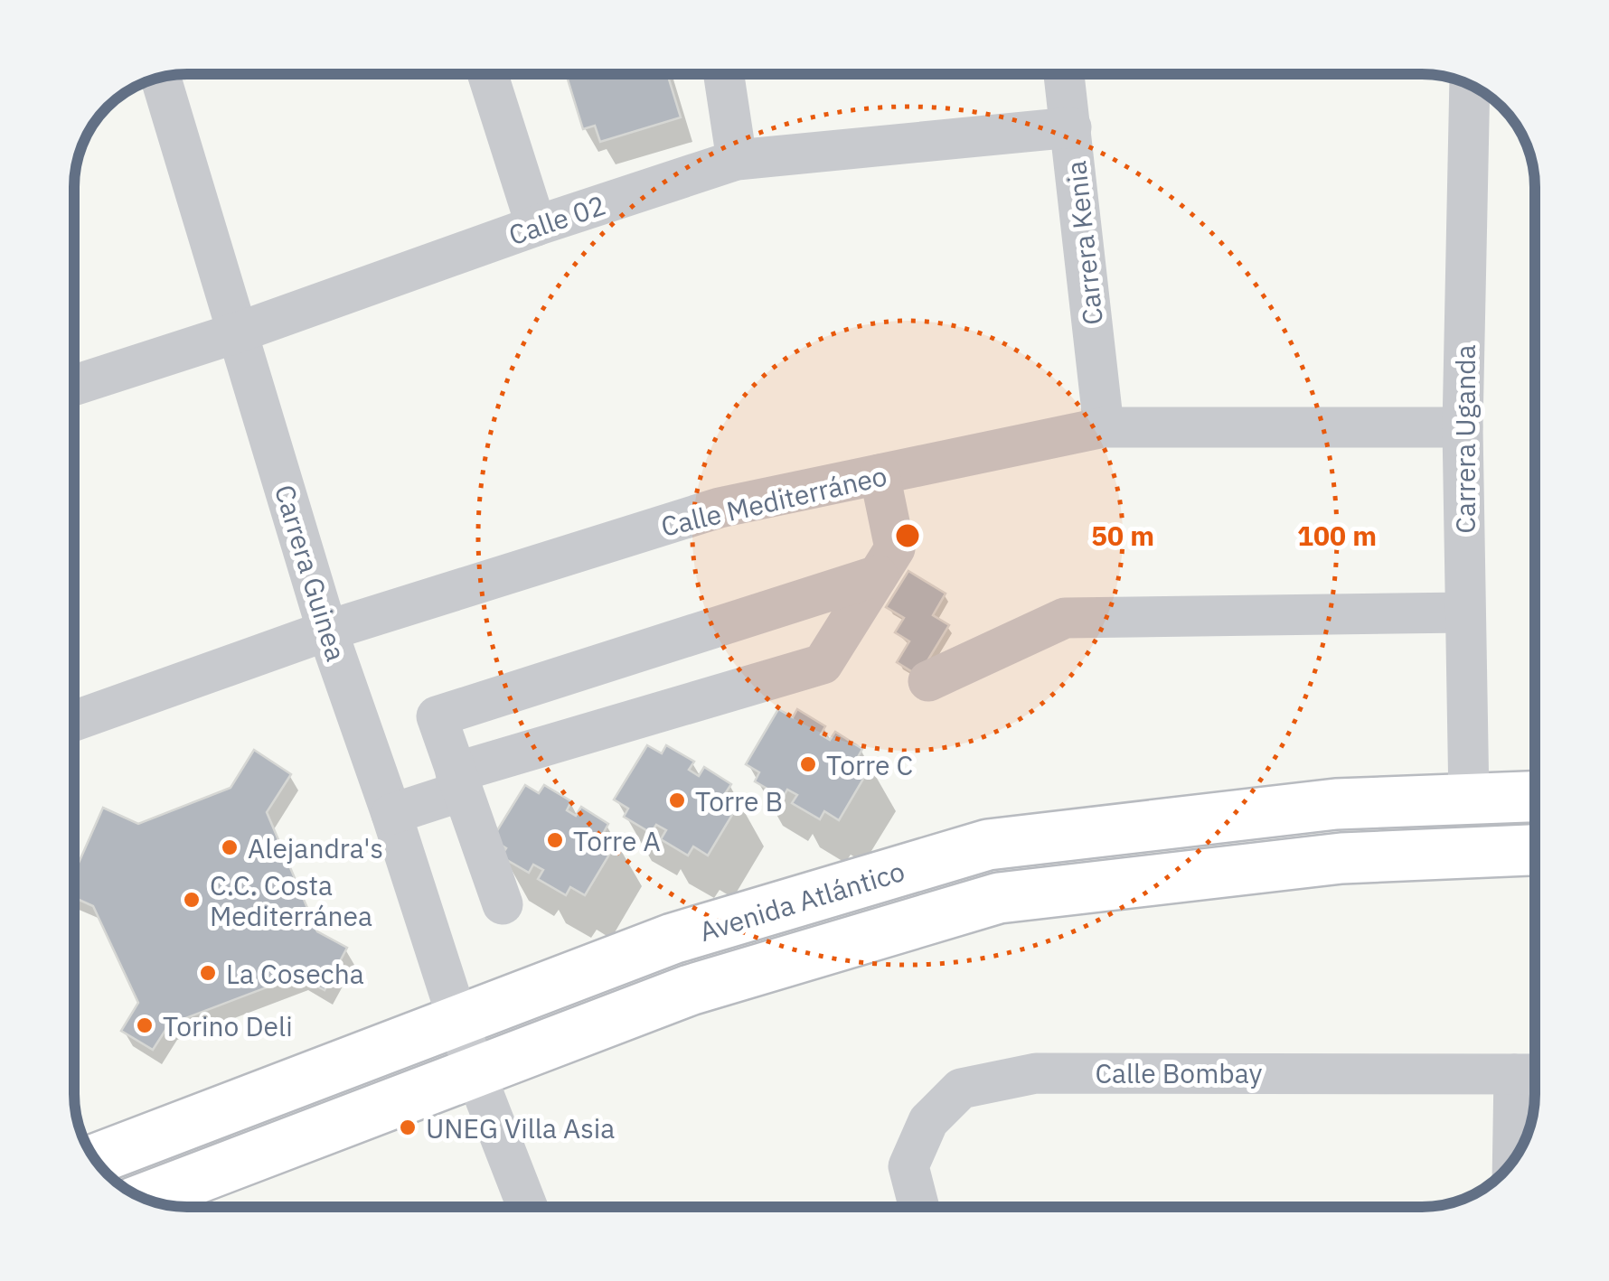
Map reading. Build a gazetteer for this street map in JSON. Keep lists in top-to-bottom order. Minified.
{"streets":{"main road":["Avenida Atlántico"],"street":["Calle 02","Carrera Kenia","Carrera Uganda","Calle Mediterráneo","Carrera Guinea","Calle Bombay"]},"crossings":[["Calle 02","Carrera Kenia"],["Calle 02","Carrera Guinea"],["Carrera Kenia","Calle Mediterráneo"],["Carrera Uganda","Calle Mediterráneo"],["Carrera Uganda","Avenida Atlántico"],["Calle Mediterráneo","Carrera Guinea"],["Carrera Guinea","Avenida Atlántico"]],"places":["Torre C","Torre B","Torre A","Alejandra's","C.C. Costa Mediterránea","La Cosecha","Torino Deli","UNEG Villa Asia"],"rings":["50 m","100 m"]}
